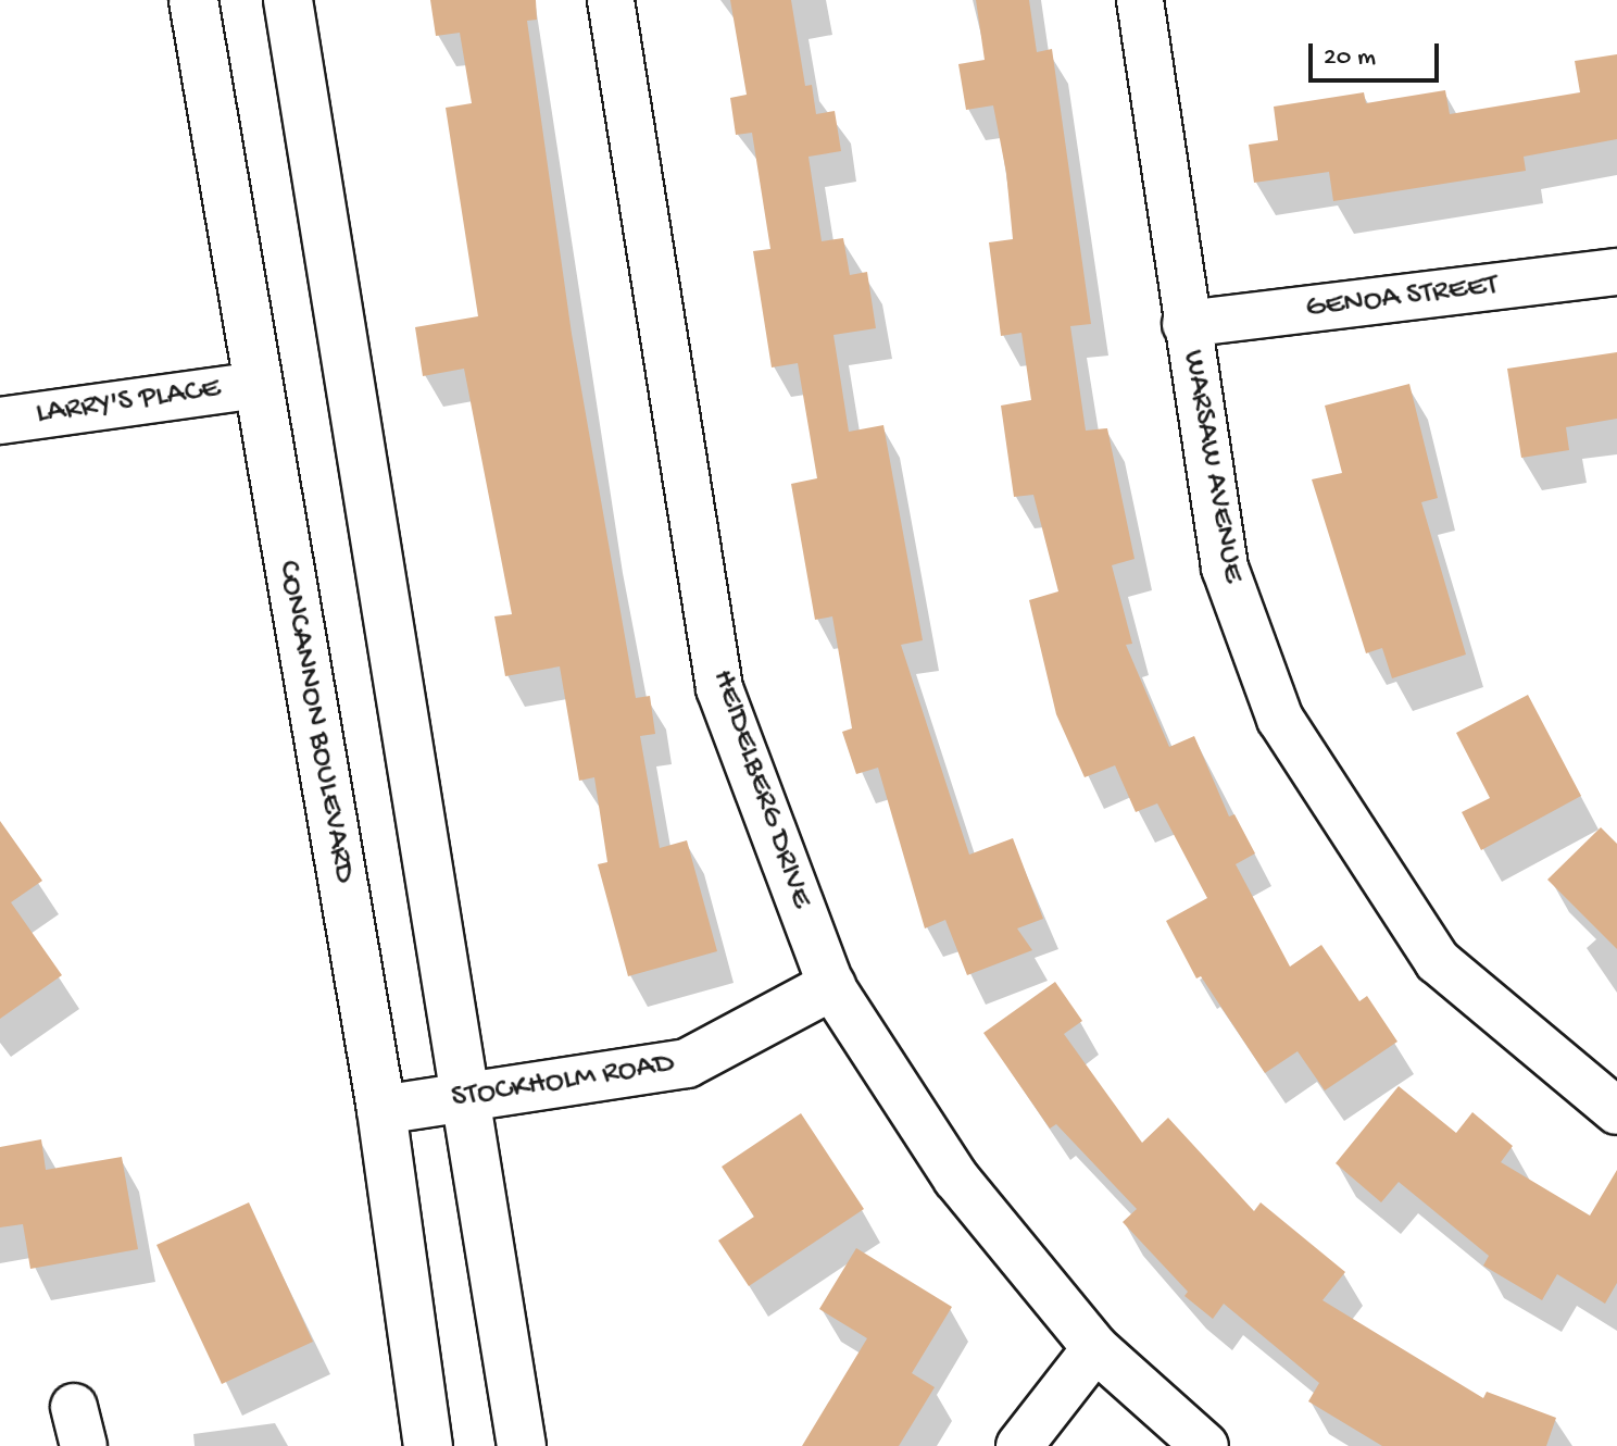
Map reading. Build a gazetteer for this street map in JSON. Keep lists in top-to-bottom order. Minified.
{"streets":{"main road":["CONCANNON BOULEVARD","STOCKHOLM ROAD"],"street":["GENOA STREET","LARRY'S PLACE","WARSAW AVENUE","HEIDELBERG DRIVE"]},"crossings":[["GENOA STREET","WARSAW AVENUE"],["LARRY'S PLACE","CONCANNON BOULEVARD"],["CONCANNON BOULEVARD","STOCKHOLM ROAD"],["HEIDELBERG DRIVE","STOCKHOLM ROAD"]],"scale_bar":"20 m"}
